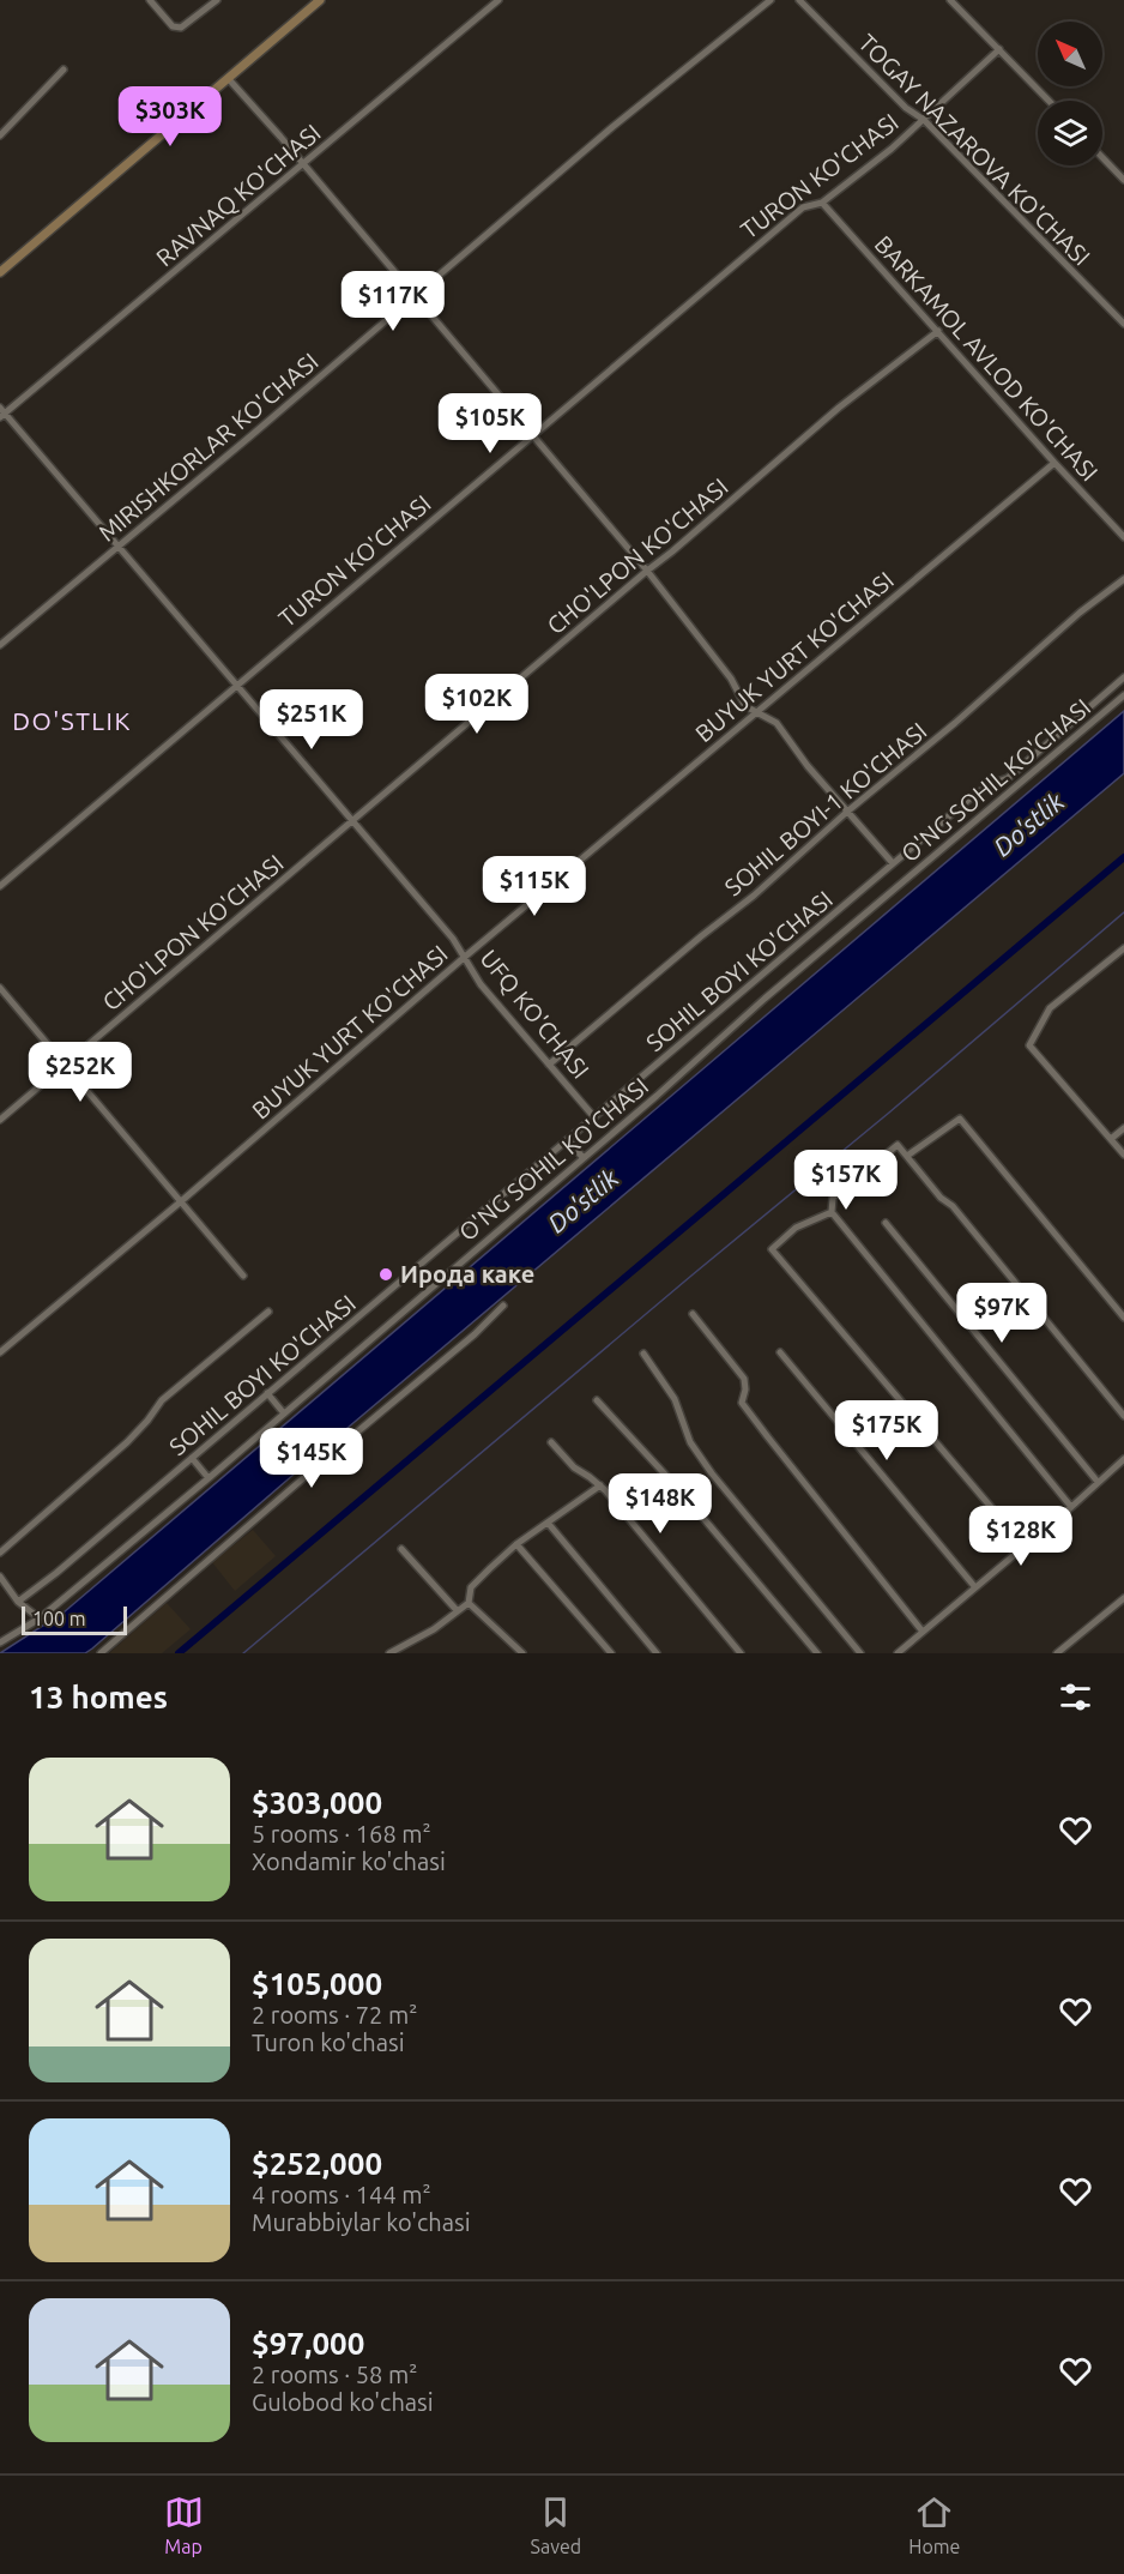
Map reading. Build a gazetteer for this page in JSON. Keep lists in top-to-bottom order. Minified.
{"streets":{"street":["TOGAY NAZAROVA KO'CHASI","TURON KO'CHASI","RAVNAQ KO'CHASI","BARKAMOL AVLOD KO'CHASI","MIRISHKORLAR KO'CHASI","CHO'LPON KO'CHASI","BUYUK YURT KO'CHASI","O'NG SOHIL KO'CHASI","SOHIL BOYI-1 KO'CHASI","SOHIL BOYI KO'CHASI","UFQ KO'CHASI"]},"crossings":[["TOGAY NAZAROVA KO'CHASI","TURON KO'CHASI"],["TURON KO'CHASI","BARKAMOL AVLOD KO'CHASI"],["TURON KO'CHASI","UFQ KO'CHASI"],["RAVNAQ KO'CHASI","UFQ KO'CHASI"],["BARKAMOL AVLOD KO'CHASI","CHO'LPON KO'CHASI"],["BARKAMOL AVLOD KO'CHASI","BUYUK YURT KO'CHASI"],["MIRISHKORLAR KO'CHASI","UFQ KO'CHASI"],["CHO'LPON KO'CHASI","UFQ KO'CHASI"],["BUYUK YURT KO'CHASI","UFQ KO'CHASI"],["SOHIL BOYI-1 KO'CHASI","UFQ KO'CHASI"],["SOHIL BOYI KO'CHASI","UFQ KO'CHASI"]],"districts":["DO'STLIK"],"water":["Do'stlik"],"places":["Ирода каке"],"scale_bar":"100 m","north":"top left","page":{"price":["$303K","$117K","$105K","$102K","$251K","$115K","$252K","$157K","$97K","$175K","$145K","$148K","$128K"],"scale":"100 m","heading":"13 homes","list":[{"name":"$303,000","note":"5 rooms · 168 m² · Xondamir ko'chasi"},{"name":"$105,000","note":"2 rooms · 72 m² · Turon ko'chasi"},{"name":"$252,000","note":"4 rooms · 144 m² · Murabbiylar ko'chasi"},{"name":"$97,000","note":"2 rooms · 58 m² · Gulobod ko'chasi"}],"tabs":["Map","Saved","Home"]}}
